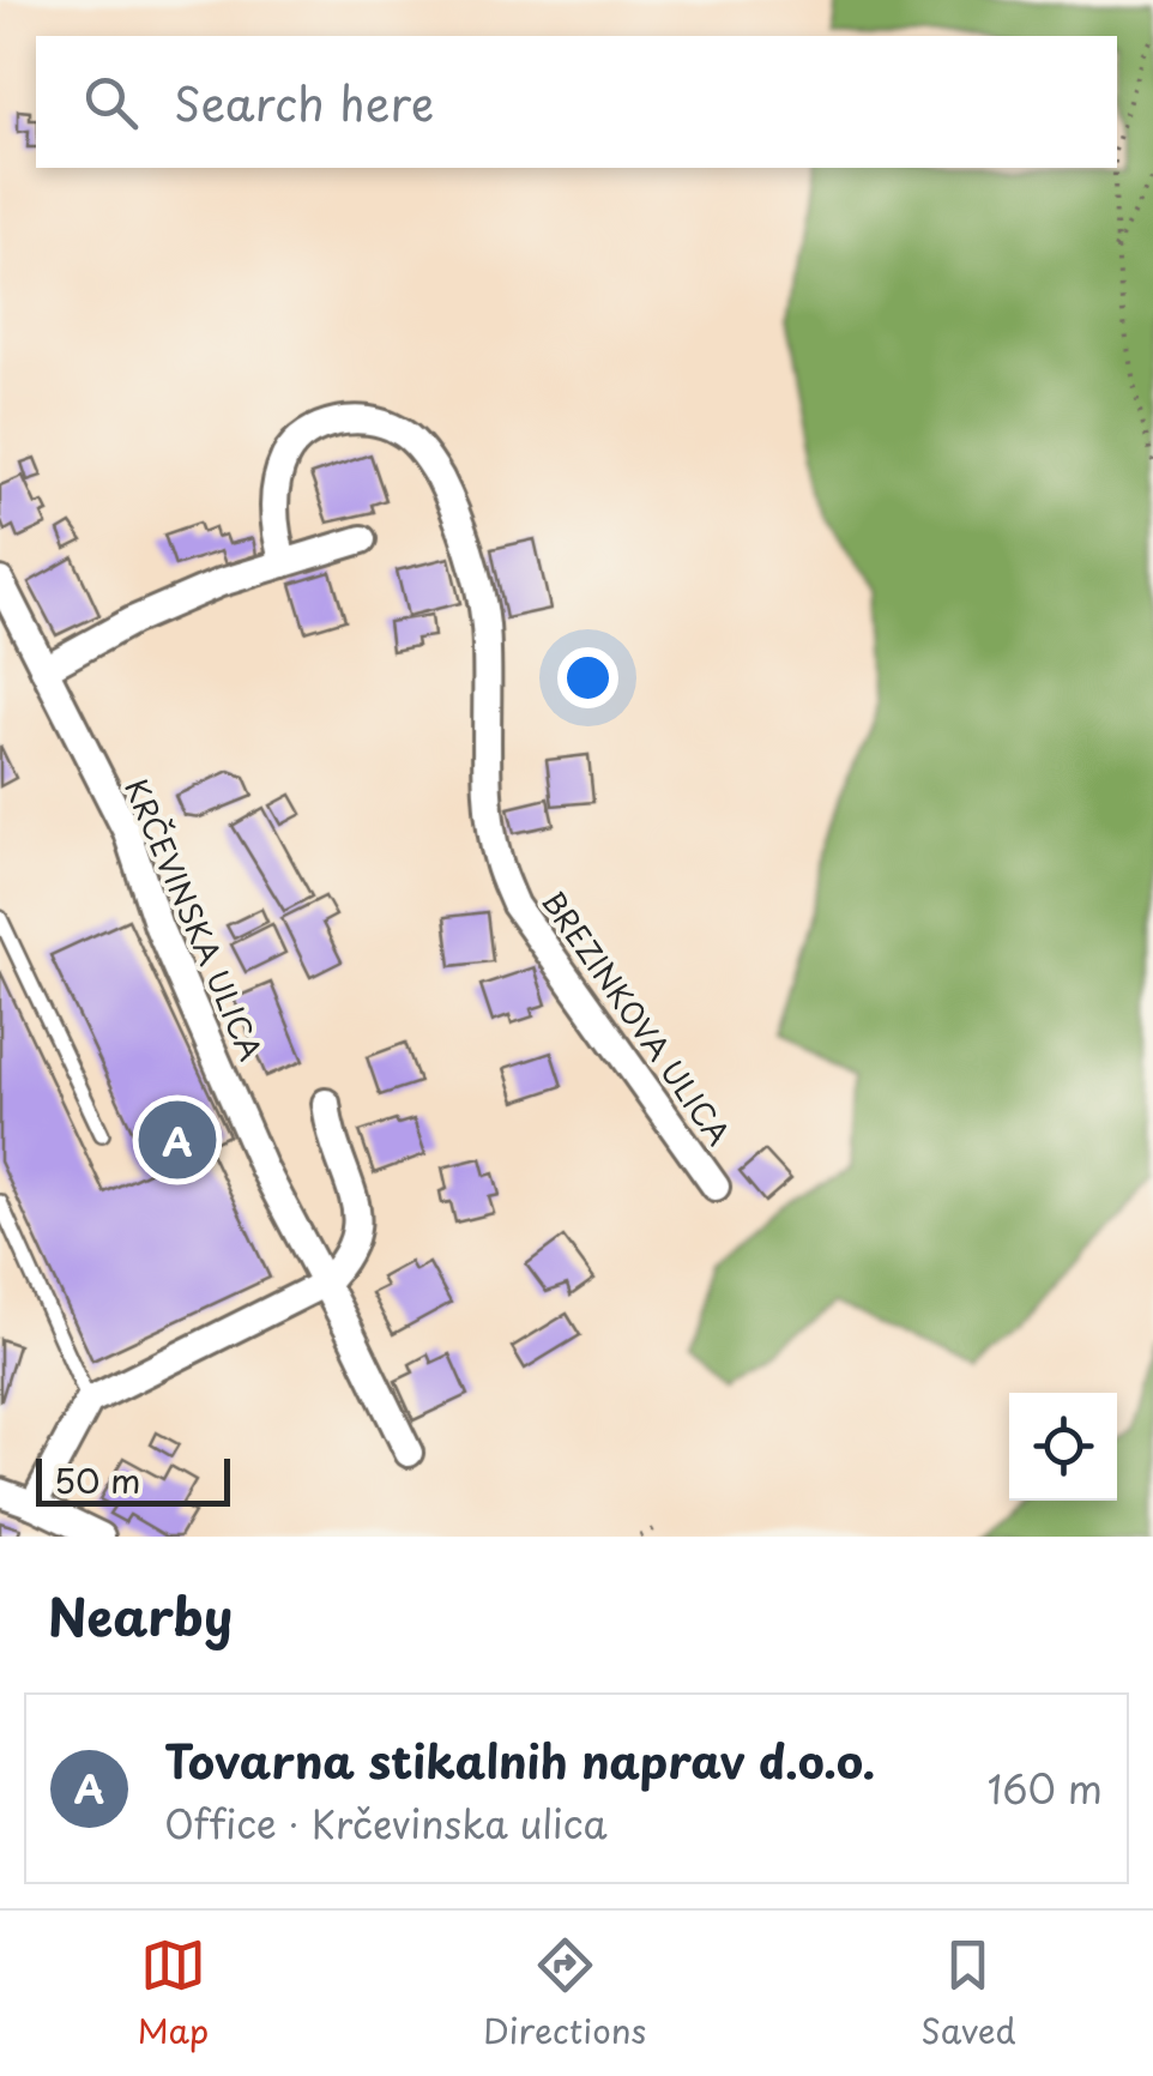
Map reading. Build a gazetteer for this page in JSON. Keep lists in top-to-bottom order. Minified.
{"streets":{"street":["KRČEVINSKA ULICA","BREZINKOVA ULICA"]},"scale_bar":"50 m","page":{"search":"Search here","pins":"A","scale":"50 m","heading":"Nearby","list":[{"mark":"A","name":"Tovarna stikalnih naprav d.o.o.","note":"Office · Krčevinska ulica","value":"160 m"}],"nav":["Map","Directions","Saved"]}}
